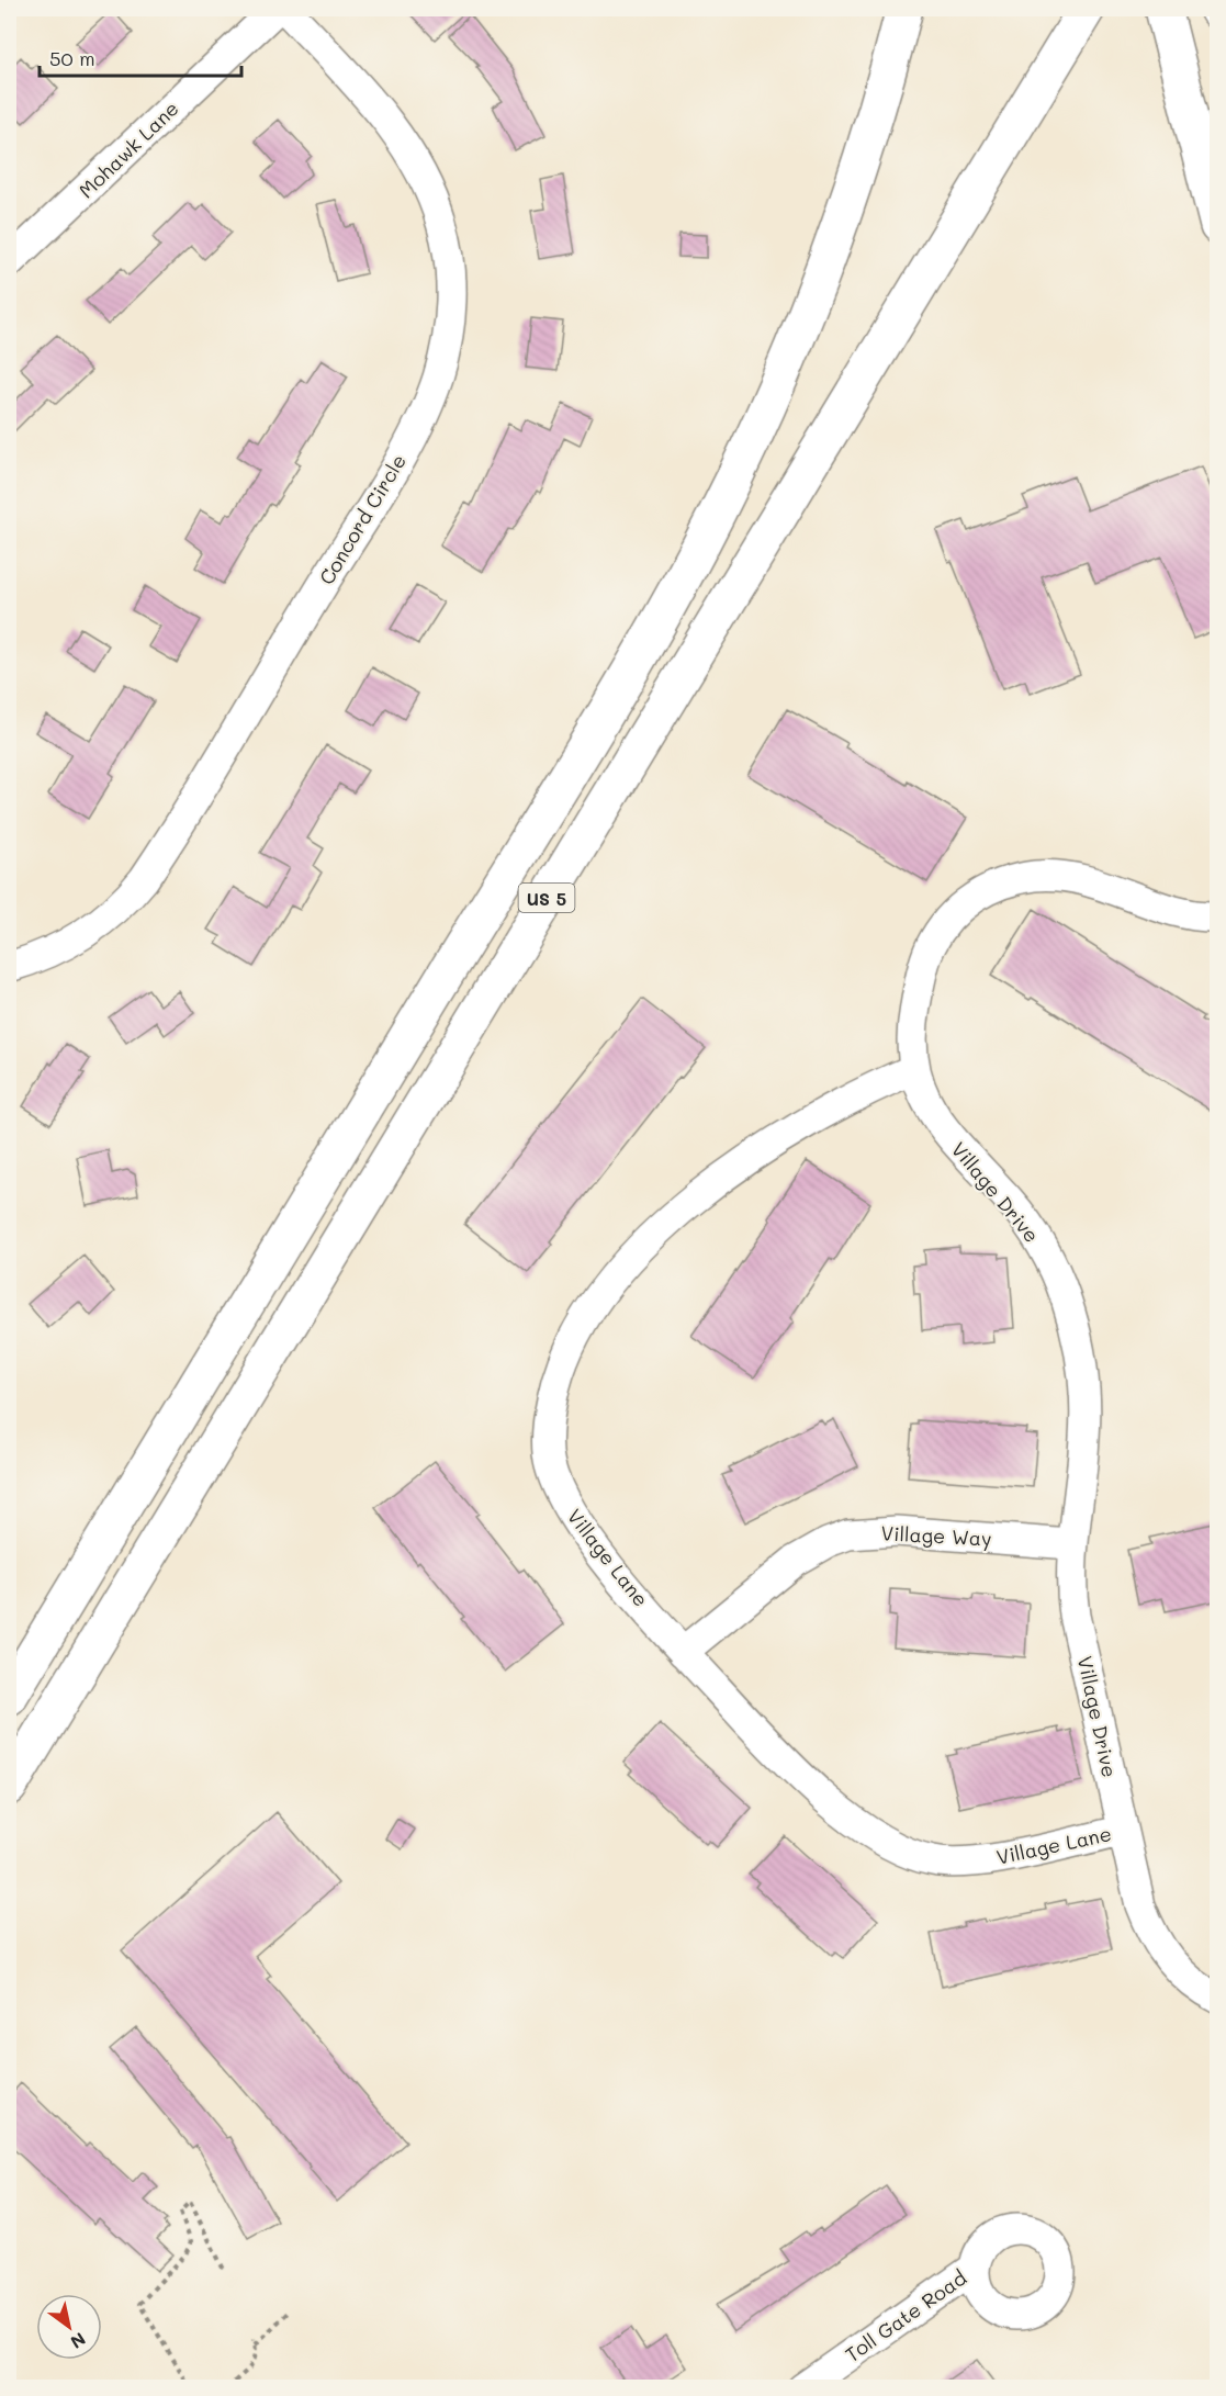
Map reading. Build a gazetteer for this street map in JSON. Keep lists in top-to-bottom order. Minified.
{"streets":{"main road":["US 5"],"street":["Mohawk Lane","Concord Circle","Village Drive","Village Way","Village Lane","Toll Gate Road"]},"crossings":[["Village Drive","Village Way"],["Village Drive","Village Lane"],["Village Way","Village Lane"]],"scale_bar":"50 m","north":"bottom right"}
